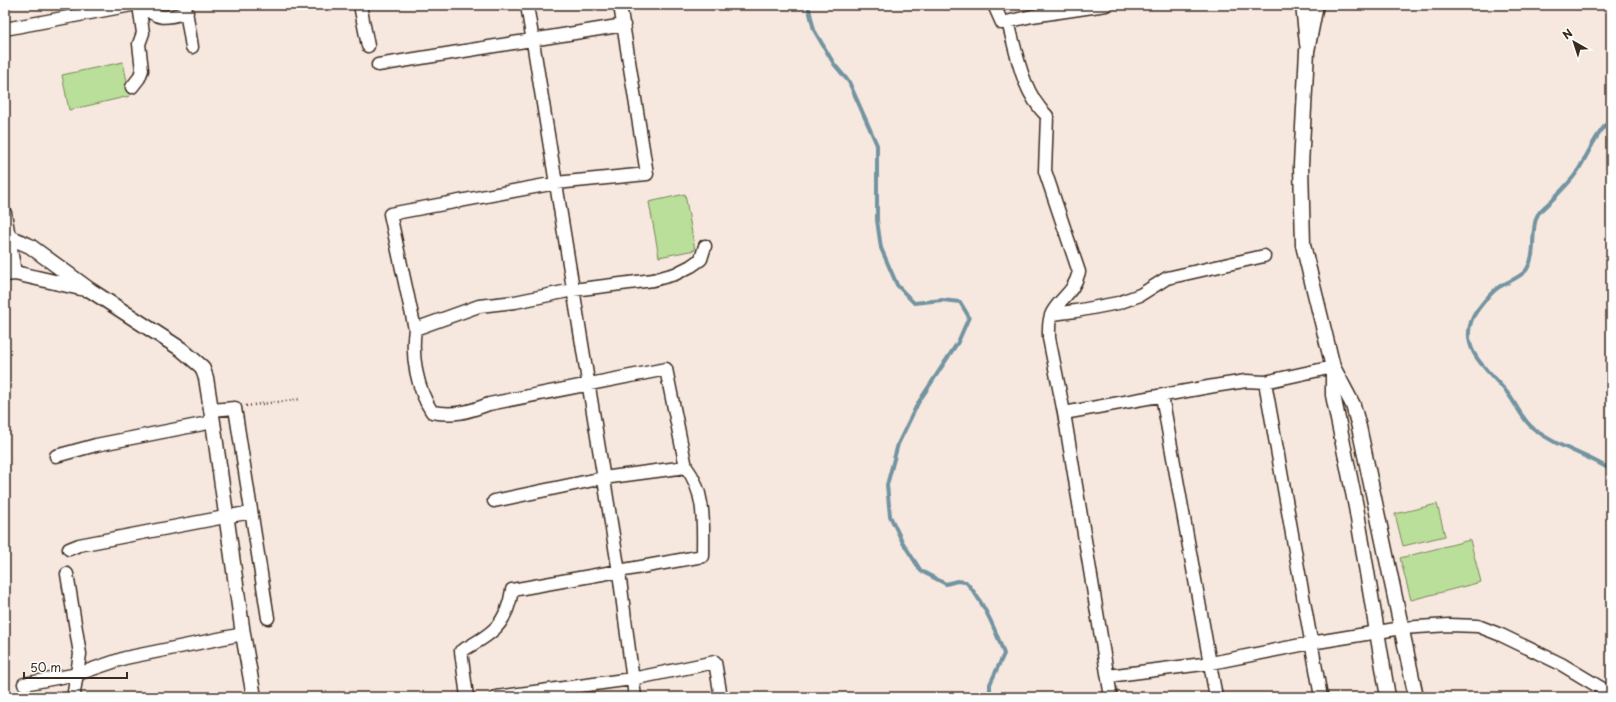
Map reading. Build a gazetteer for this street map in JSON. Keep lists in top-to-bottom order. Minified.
{"scale_bar":"50 m","north":"top left"}
